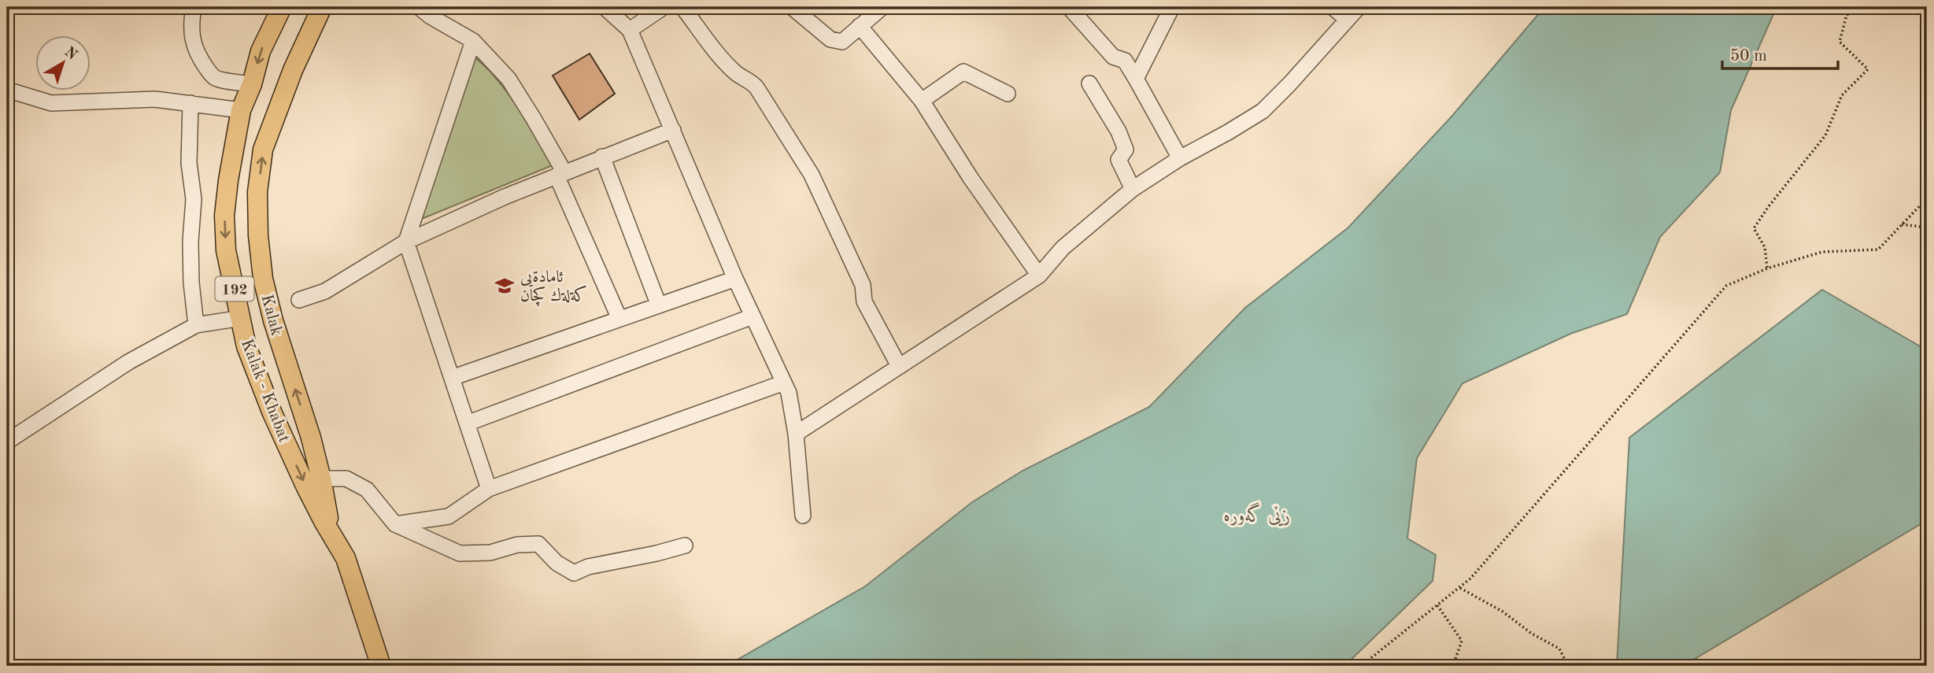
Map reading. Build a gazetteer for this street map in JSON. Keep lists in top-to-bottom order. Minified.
{"streets":{"main road":["192","Kalak","Kalak - Khabat"]},"crossings":[["Kalak","Kalak - Khabat"]],"one_way":["Kalak","Kalak - Khabat"],"water":["زێی گەورە"],"places":{"school or university":["ئامادةيى كةلةك كچان"]},"scale_bar":"50 m","north":"top right"}
